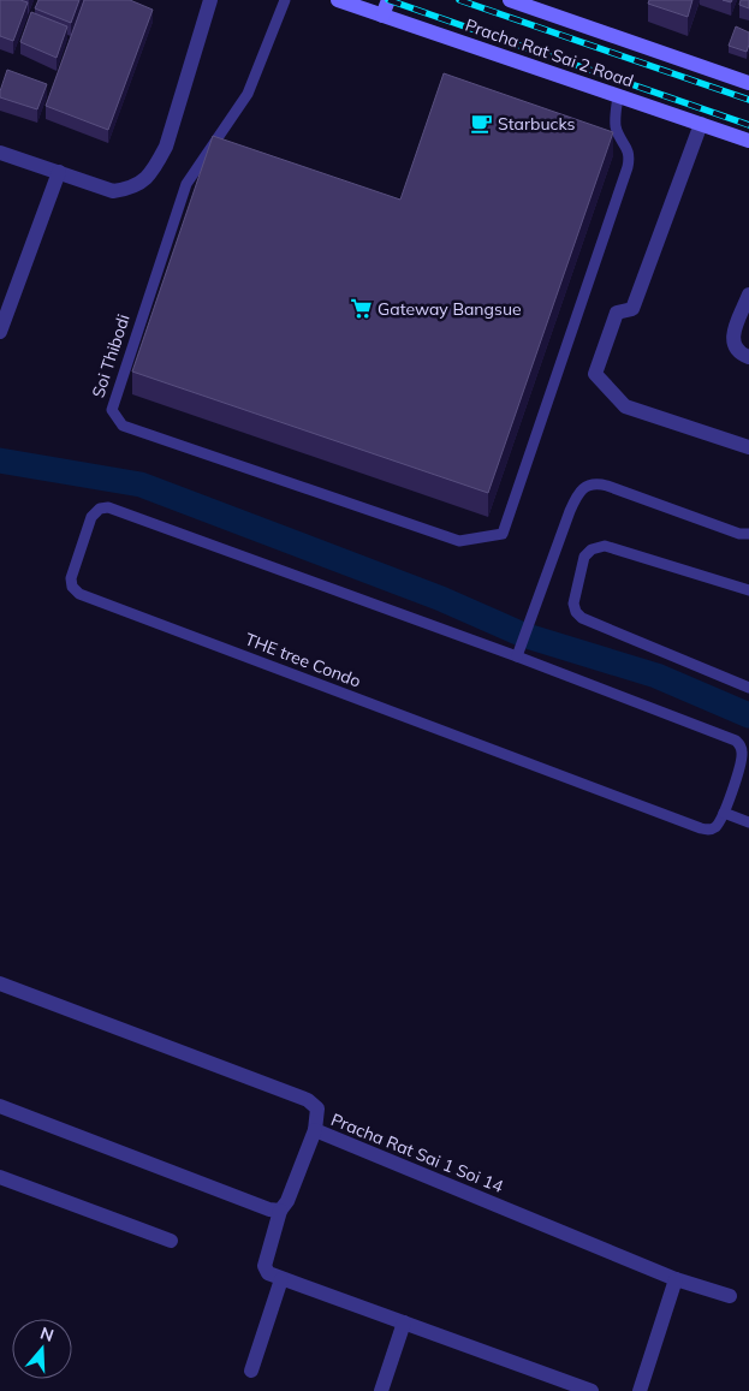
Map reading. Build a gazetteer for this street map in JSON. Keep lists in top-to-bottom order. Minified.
{"streets":{"main road":["Pracha Rat Sai 2 Road"],"street":["Pracha Rat Sai 1 Soi 14"],"lane":["Soi Thibodi","THE tree Condo"]},"crossings":[["Pracha Rat Sai 2 Road","Soi Thibodi"]],"places":{"cafe":["Starbucks"],"supermarket":["Gateway Bangsue"]},"north":"top"}
